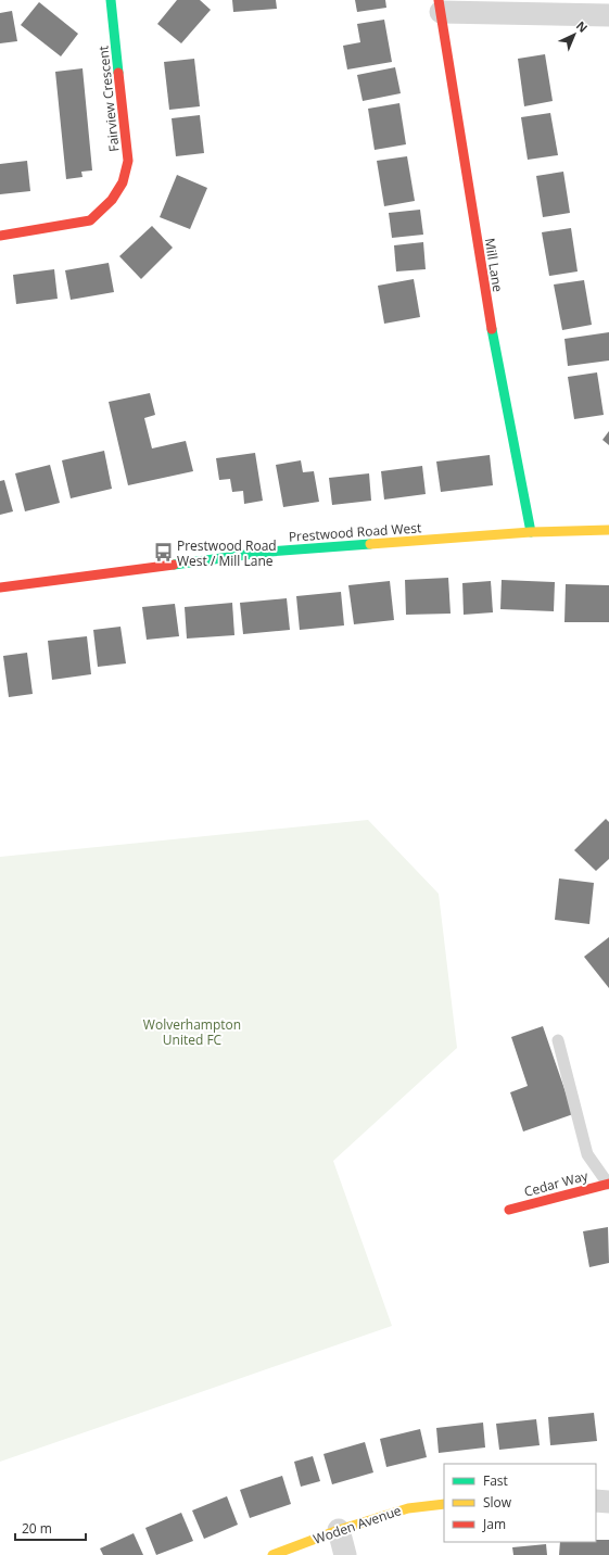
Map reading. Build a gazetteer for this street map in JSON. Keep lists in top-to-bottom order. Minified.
{"streets":{"street":["Fairview Crescent","Mill Lane","Prestwood Road West","Cedar Way","Woden Avenue"]},"crossings":[["Mill Lane","Prestwood Road West"]],"parks":["Wolverhampton United FC"],"places":{"bus stop":["Prestwood Road West / Mill Lane"]},"legend":["Fast","Slow","Jam"],"scale_bar":"20 m","north":"top right"}
